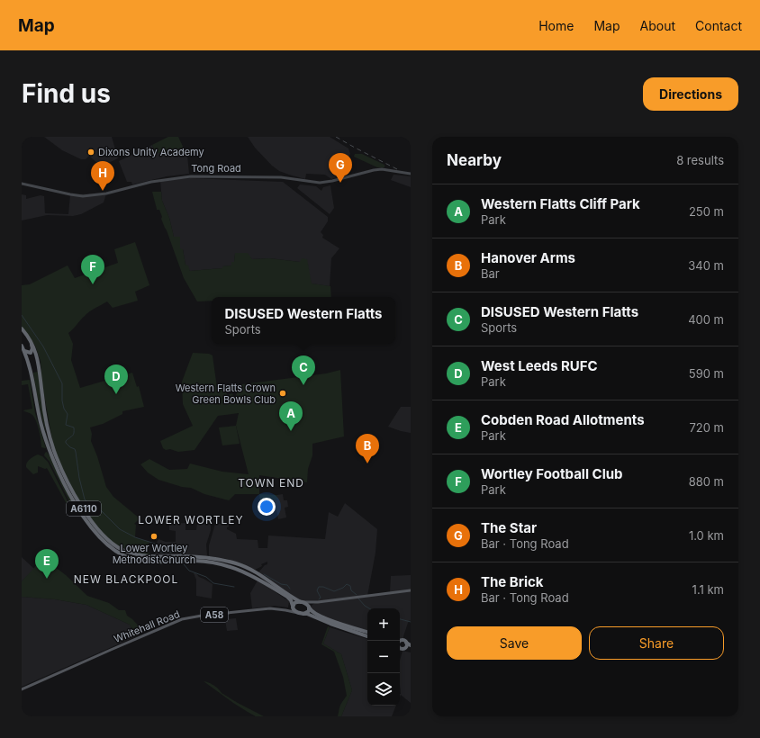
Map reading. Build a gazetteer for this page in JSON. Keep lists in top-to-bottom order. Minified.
{"streets":{"highway":["A6110"],"main road":["Tong Road","A58","Whitehall Road"]},"crossings":[["A6110","Whitehall Road"]],"districts":["TOWN END","LOWER WORTLEY","NEW BLACKPOOL"],"places":["Dixons Unity Academy","Western Flatts Crown Green Bowls Club","Lower Wortley Methodist Church"],"page":{"header":"Map","nav":["Home","Map","About","Contact"],"buttons":["Directions",["Save","Share"]],"title":"Find us","heading":["Nearby","8 results"],"pins":["G","H","F","C","D","A","B","E"],"list":[{"mark":"A","name":"Western Flatts Cliff Park","note":"Park","value":"250 m"},{"mark":"B","name":"Hanover Arms","note":"Bar","value":"340 m"},{"mark":"C","name":"DISUSED Western Flatts","note":"Sports","value":"400 m"},{"mark":"D","name":"West Leeds RUFC","note":"Park","value":"590 m"},{"mark":"E","name":"Cobden Road Allotments","note":"Park","value":"720 m"},{"mark":"F","name":"Wortley Football Club","note":"Park","value":"880 m"},{"mark":"G","name":"The Star","note":"Bar · Tong Road","value":"1.0 km"},{"mark":"H","name":"The Brick","note":"Bar · Tong Road","value":"1.1 km"}],"popup":["DISUSED Western Flatts","Sports"],"map_buttons":["+","−"]}}
